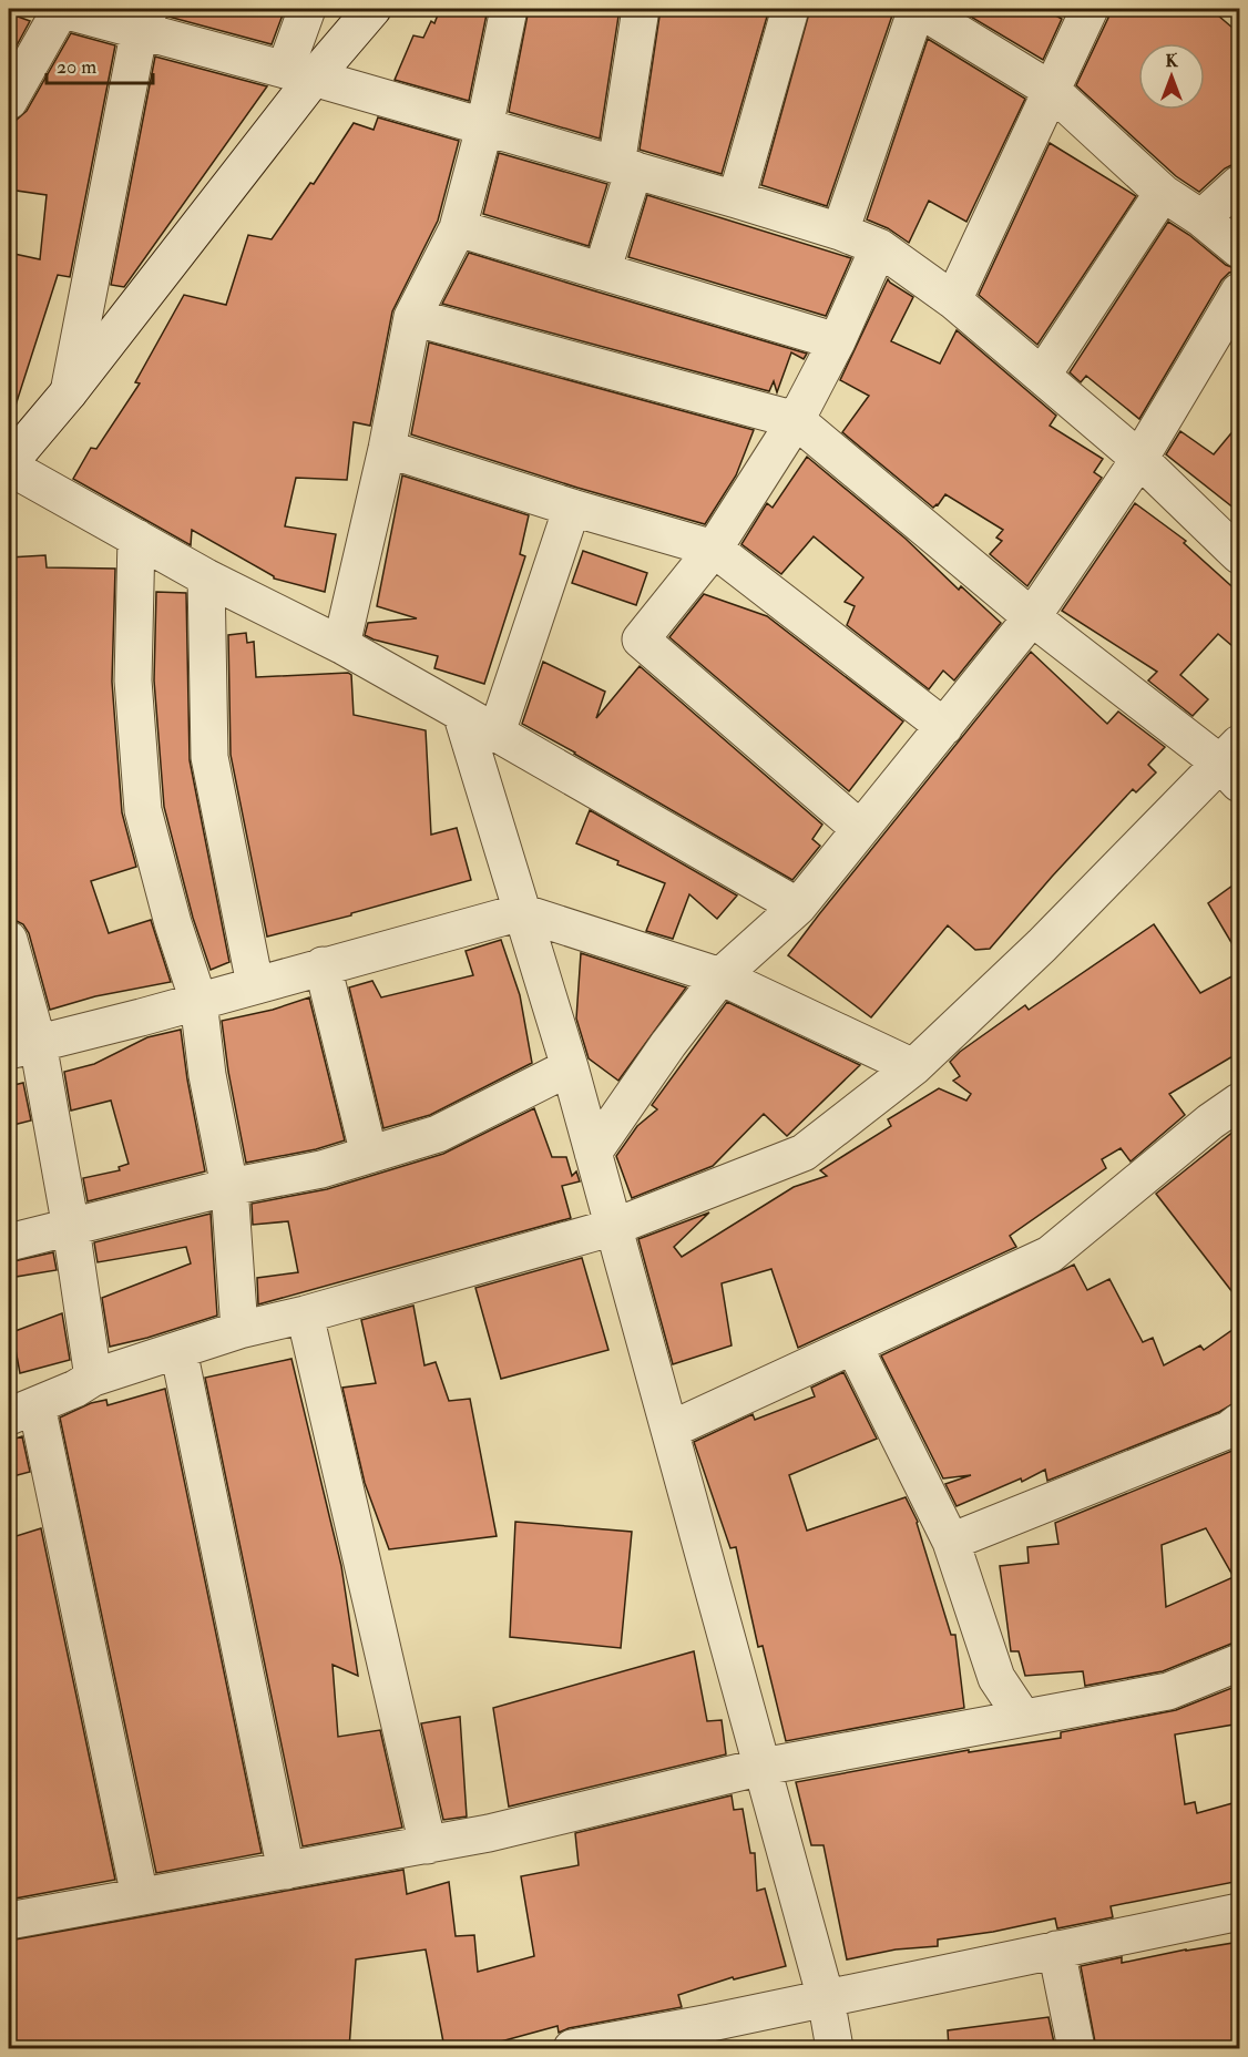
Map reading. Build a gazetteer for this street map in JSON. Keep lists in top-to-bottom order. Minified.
{"scale_bar":"20 m","north":"top"}
